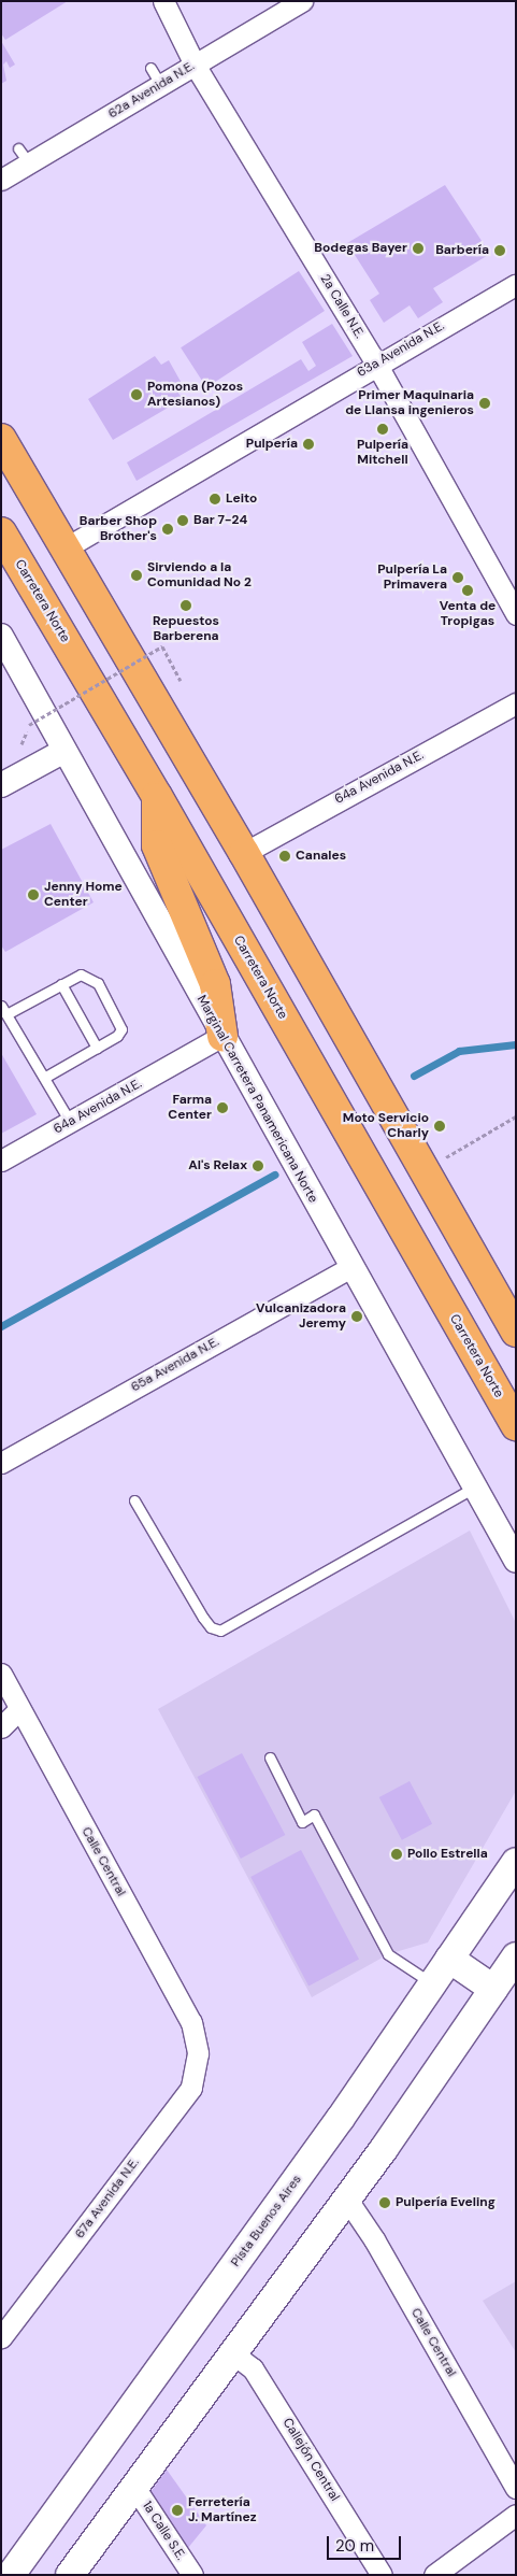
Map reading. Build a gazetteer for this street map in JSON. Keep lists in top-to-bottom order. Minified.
{"streets":{"highway":["Carretera Norte"],"main road":["Pista Buenos Aires"],"street":["62a Avenida N.E.","2a Calle N.E.","63a Avenida N.E.","64a Avenida N.E.","Marginal Carretera Panamericana Norte","65a Avenida N.E.","Calle Central","67a Avenida N.E.","Callejón Central","1a Calle S.E."]},"crossings":[["62a Avenida N.E.","2a Calle N.E."],["2a Calle N.E.","63a Avenida N.E."],["64a Avenida N.E.","Marginal Carretera Panamericana Norte"],["Marginal Carretera Panamericana Norte","65a Avenida N.E."],["Calle Central","67a Avenida N.E."]],"places":["Bodegas Bayer","Barbería","Pomona (Pozos Artesianos)","Primer Maquinaria de Llansa ingenieros","Pulpería Mitchell","Pulpería","Leito","Bar 7-24","Barber Shop Brother's","Sirviendo a la Comunidad No 2","Pulpería La Primavera","Venta de Tropigas","Repuestos Barberena","Canales","Jenny Home Center","Farma Center","Moto Servicio Charly","Al's Relax","Vulcanizadora Jeremy","Pollo Estrella","Pulpería Eveling","Ferretería J. Martínez"],"scale_bar":"20 m"}
